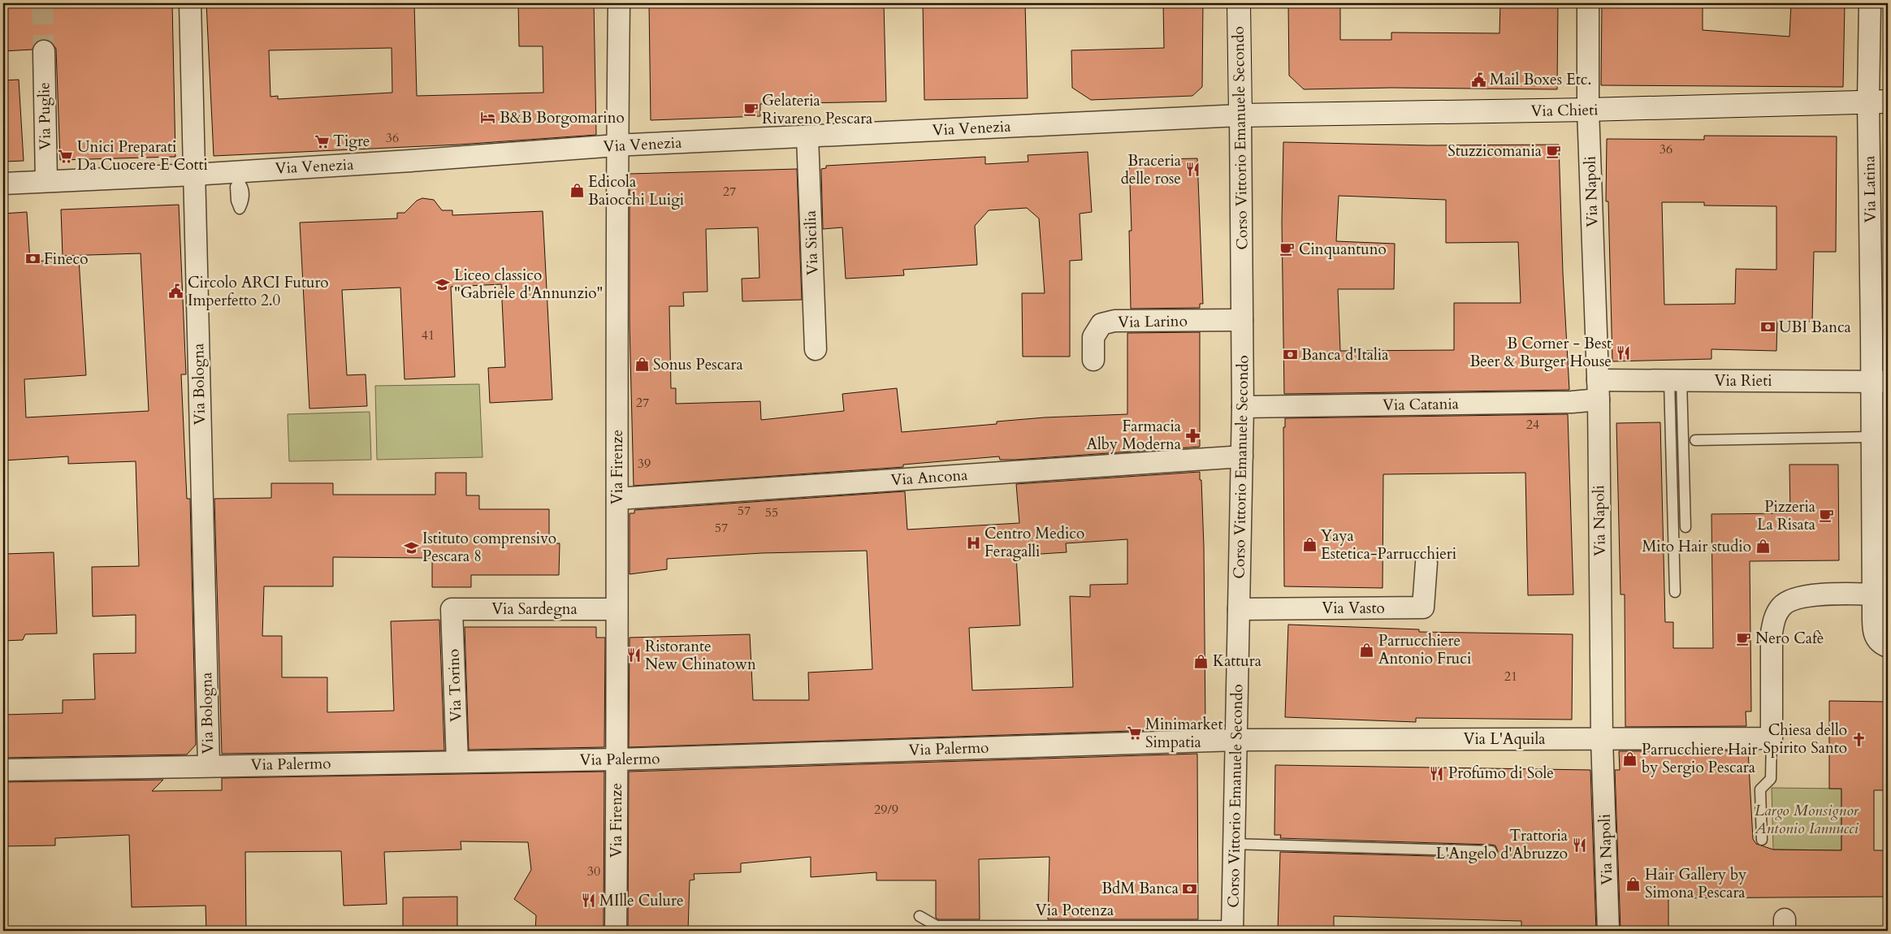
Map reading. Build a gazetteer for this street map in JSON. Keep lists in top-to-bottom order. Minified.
{"streets":{"main road":["Via Chieti","Corso Vittorio Emanuele Secondo"],"street":["Via Puglie","Via Venezia","Via Latina","Via Napoli","Via Sicilia","Via Larino","Via Rieti","Via Bologna","Via Catania","Via Firenze","Via Ancona","Via Vasto","Via Sardegna","Via Torino","Via L'Aquila","Via Palermo"],"lane":["Via Potenza"]},"crossings":[["Via Chieti","Via Venezia"],["Via Chieti","Corso Vittorio Emanuele Secondo"],["Via Chieti","Via Latina"],["Via Chieti","Via Napoli"],["Via Puglie","Via Venezia"],["Via Venezia","Corso Vittorio Emanuele Secondo"],["Via Venezia","Via Sicilia"],["Via Venezia","Via Bologna"],["Via Venezia","Via Firenze"],["Corso Vittorio Emanuele Secondo","Via Larino"],["Corso Vittorio Emanuele Secondo","Via Catania"],["Corso Vittorio Emanuele Secondo","Via Ancona"],["Corso Vittorio Emanuele Secondo","Via Vasto"],["Corso Vittorio Emanuele Secondo","Via L'Aquila"],["Corso Vittorio Emanuele Secondo","Via Palermo"],["Corso Vittorio Emanuele Secondo","Via Potenza"],["Via Latina","Via Rieti"],["Via Napoli","Via Rieti"],["Via Napoli","Via Catania"],["Via Napoli","Via L'Aquila"],["Via Rieti","Via Catania"],["Via Bologna","Via Palermo"],["Via Firenze","Via Ancona"],["Via Firenze","Via Sardegna"],["Via Firenze","Via Palermo"],["Via Sardegna","Via Torino"],["Via Torino","Via Palermo"],["Via L'Aquila","Via Palermo"]],"parks":["Largo Monsignor Antonio Iannucci"],"places":{"public building":["Mail Boxes Etc.","Circolo ARCI Futuro Imperfetto 2.0"],"cafe":["Gelateria Rivareno Pescara","Stuzzicomania","Cinquantuno","Pizzeria La Risata","Nero Cafè"],"hotel":["B&B Borgomarino"],"supermarket":["Tigre","Unici Preparati Da Cuocere E Cotti","Minimarket Simpatia"],"restaurant":["Braceria delle rose","B Corner - Best Beer & Burger House","Ristorante New Chinatown","Profumo di Sole","Trattoria L'Angelo d'Abruzzo","MIlle Culure"],"shop":["Edicola Baiocchi Luigi","Sonus Pescara","Yaya Estetica-Parrucchieri","Mito Hair studio","Parrucchiere Antonio Fruci","Kattura","Parrucchiere Hair by Sergio Pescara","Hair Gallery by Simona Pescara"],"bank":["Fineco","UBI Banca","Banca d'Italia","BdM Banca"],"school or university":["Liceo classico \"Gabriele d'Annunzio\"","Istituto comprensivo Pescara 8"],"pharmacy":["Farmacia Alby Moderna"],"hospital":["Centro Medico Feragalli"],"church":["Chiesa dello Spirito Santo"]},"house_numbers":["36","36","27","41","27","24","39","57","55","57","21","29/9","30"]}
